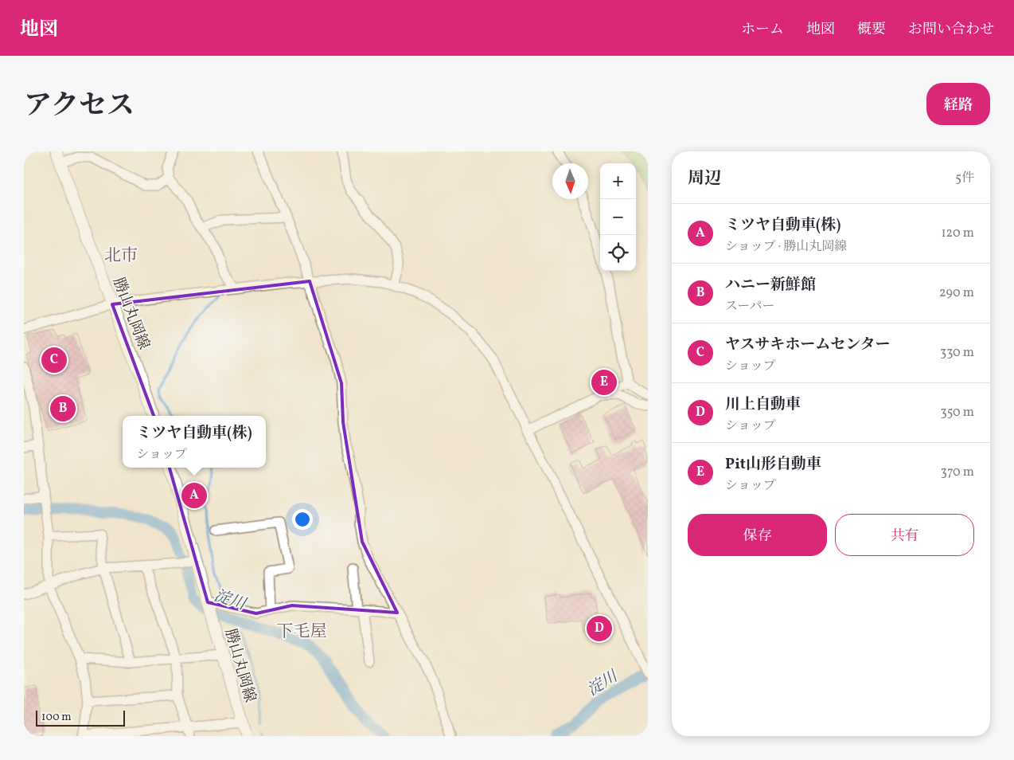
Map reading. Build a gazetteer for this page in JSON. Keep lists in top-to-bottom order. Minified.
{"streets":{"main road":["勝山丸岡線"]},"districts":["北市","下毛屋"],"water":["淀川"],"scale_bar":"100 m","north":"bottom","page":{"header":"地図","nav":["ホーム","地図","概要","お問い合わせ"],"title":"アクセス","buttons":["経路",["保存","共有"]],"heading":["周辺","5件"],"map_buttons":["+","−"],"list":[{"mark":"A","name":"ミツヤ自動車(株)","note":"ショップ · 勝山丸岡線","value":"120 m"},{"mark":"B","name":"ハニー新鮮館","note":"スーパー","value":"290 m"},{"mark":"C","name":"ヤスサキホームセンター","note":"ショップ","value":"330 m"},{"mark":"D","name":"川上自動車","note":"ショップ","value":"350 m"},{"mark":"E","name":"Pit山形自動車","note":"ショップ","value":"370 m"}],"pins":["C","E","B","A","D"],"popup":["ミツヤ自動車(株)","ショップ"],"scale":"100 m"}}
